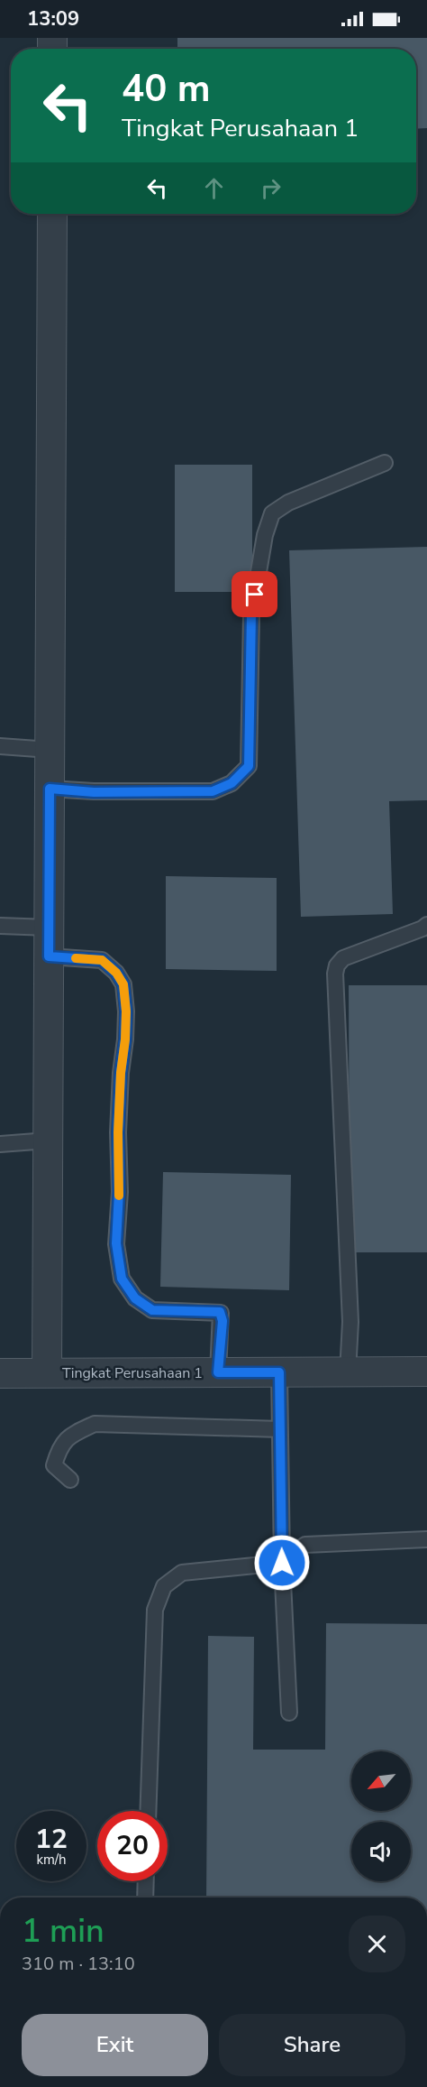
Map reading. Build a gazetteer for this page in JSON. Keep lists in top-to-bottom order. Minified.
{"streets":{"street":["Tingkat Perusahaan 1"]},"north":"bottom left","page":{"status":"13:09","turn":["40 m","Tingkat Perusahaan 1"],"speed":"12 km/h","limit":"20","heading":["1 min","310 m · 13:10"],"buttons":["Exit","Share"]}}
